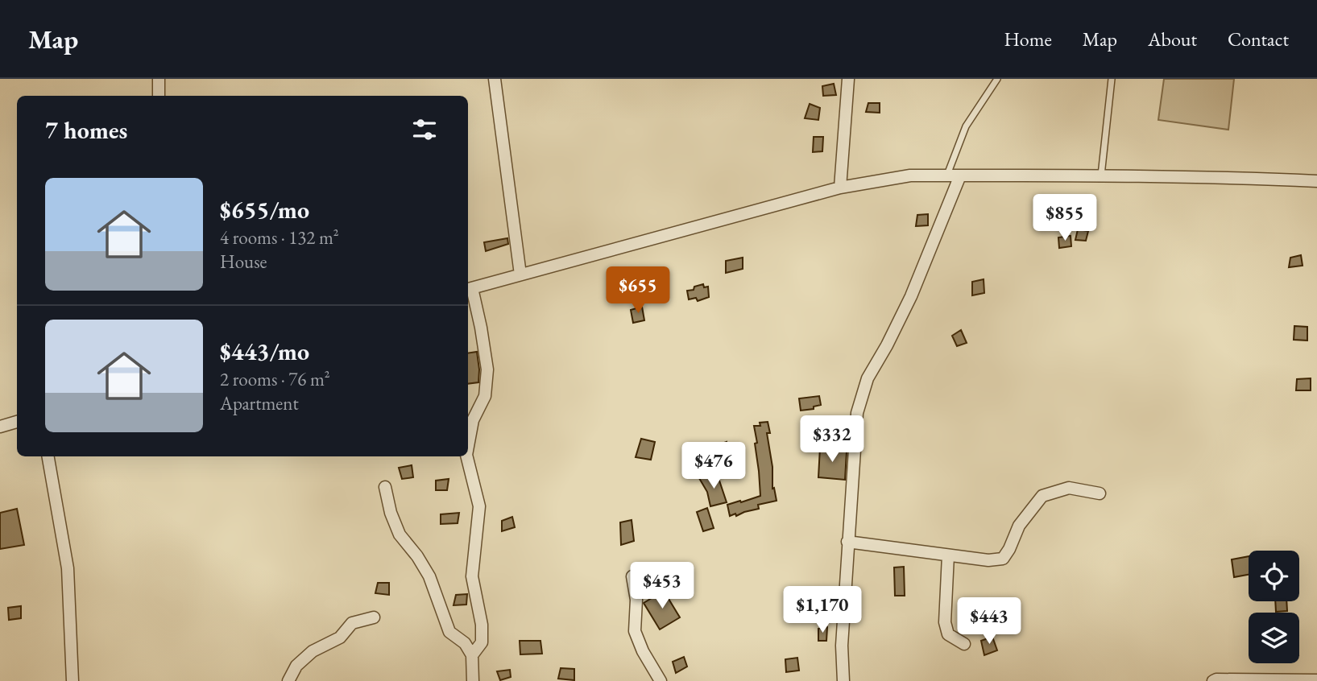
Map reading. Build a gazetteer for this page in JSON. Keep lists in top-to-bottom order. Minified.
{"page":{"header":"Map","nav":["Home","Map","About","Contact"],"heading":"7 homes","list":[{"name":"$655/mo","note":"4 rooms · 132 m² · House"},{"name":"$443/mo","note":"2 rooms · 76 m² · Apartment"}],"price":["$855","$655","$332","$476","$453","$1,170","$443"]}}
